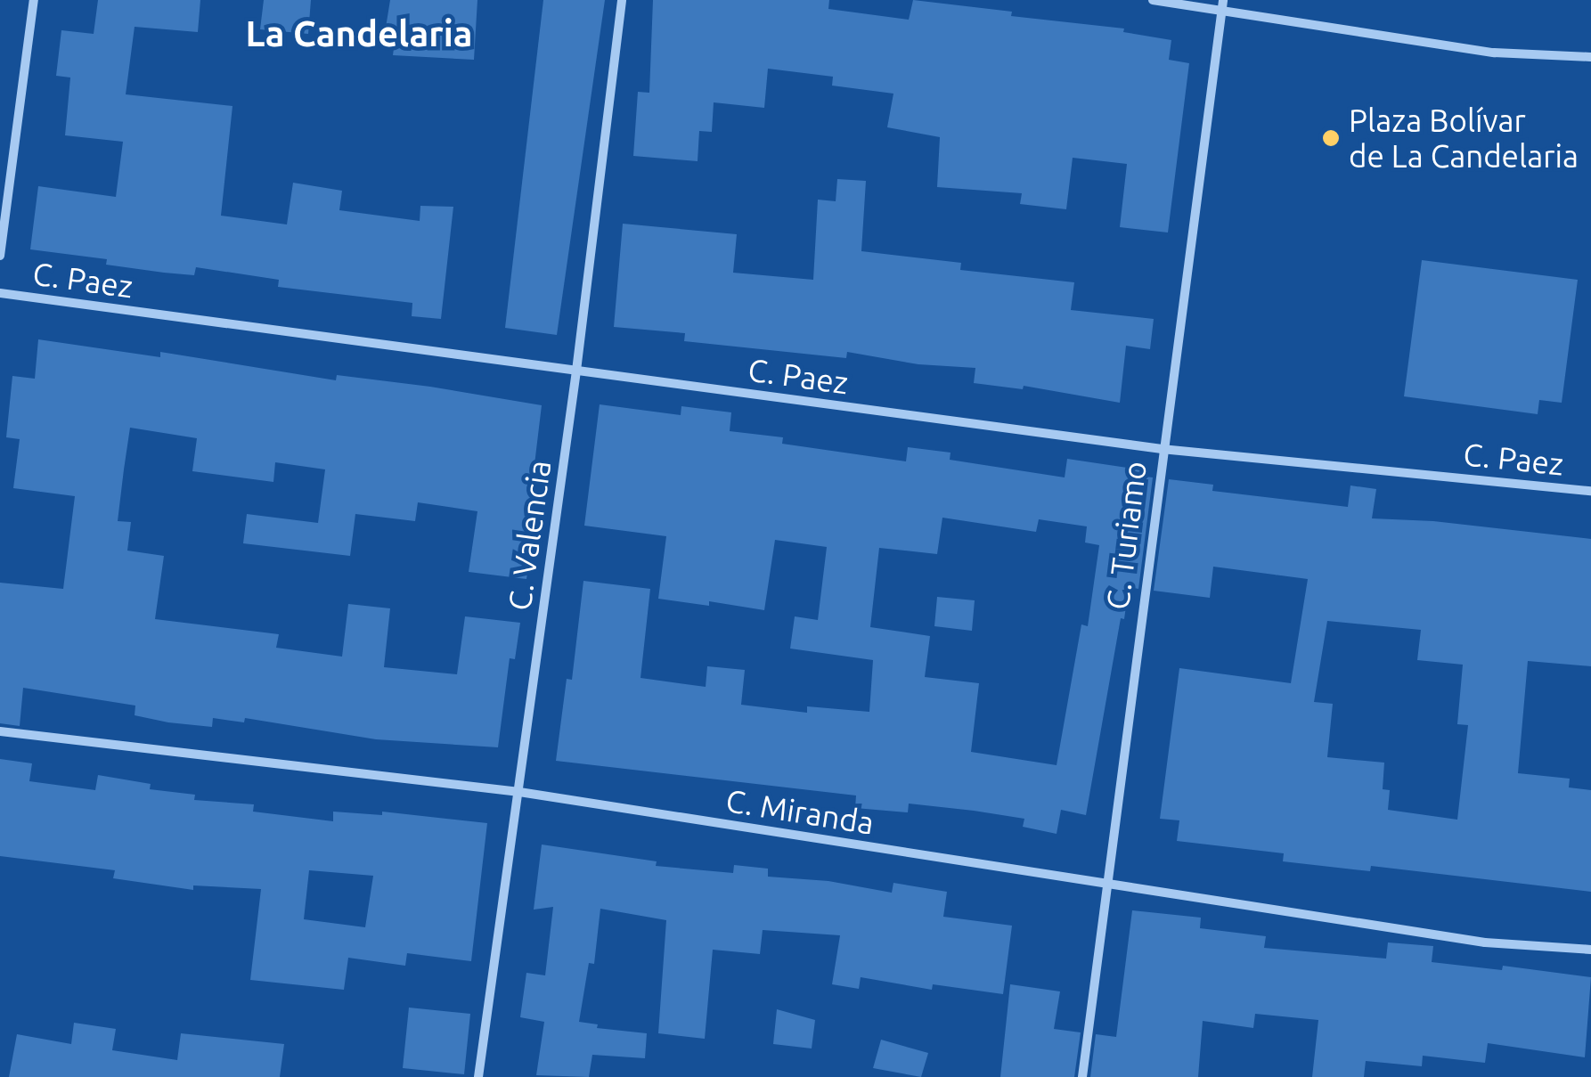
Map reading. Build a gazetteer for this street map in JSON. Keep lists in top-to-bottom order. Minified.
{"streets":{"street":["C. Paez","C. Valencia","C. Turiamo","C. Miranda"]},"crossings":[["C. Paez","C. Valencia"],["C. Paez","C. Turiamo"],["C. Valencia","C. Miranda"],["C. Turiamo","C. Miranda"]],"districts":["La Candelaria"],"places":["Plaza Bolívar de La Candelaria"]}
